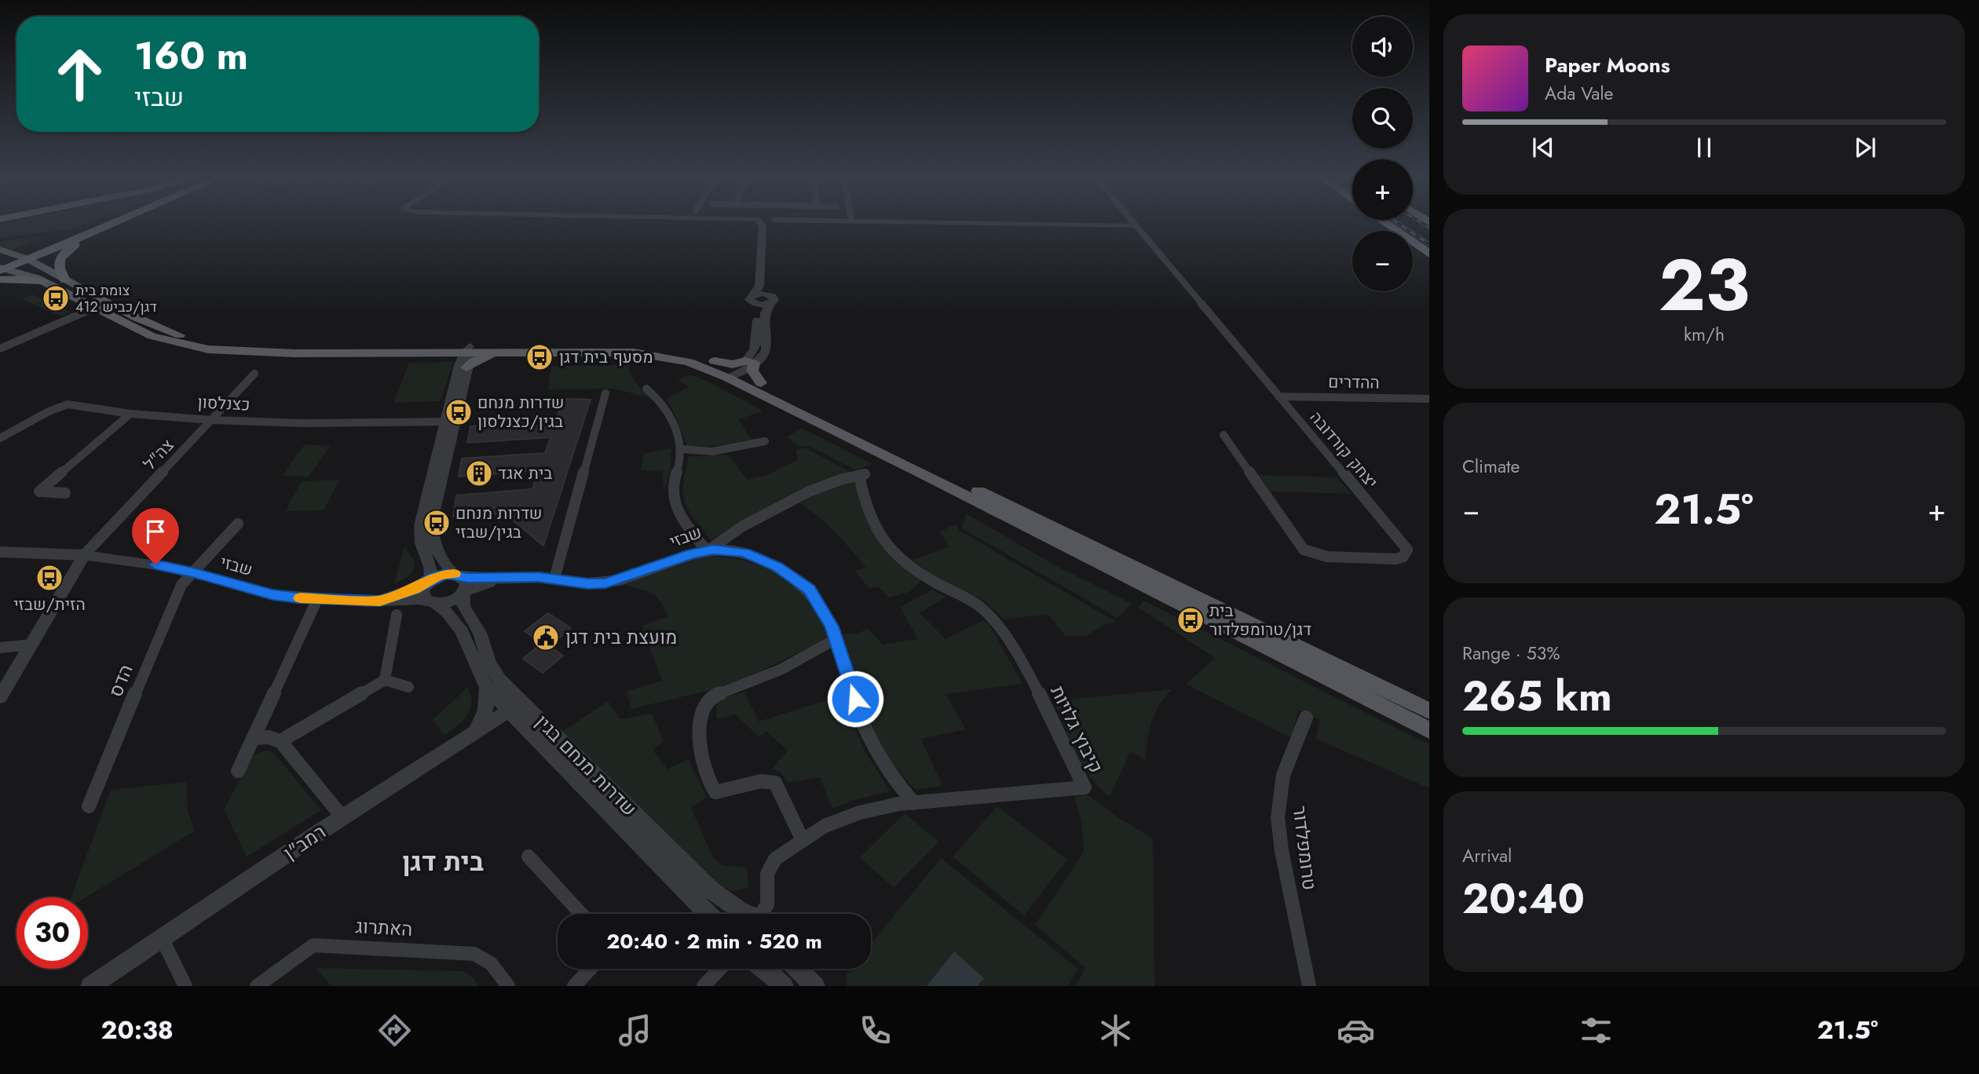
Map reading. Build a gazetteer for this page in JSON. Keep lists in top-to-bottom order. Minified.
{"streets":{"street":["ההדרים","כצנלסון","יצחק קורדובה","צה\"ל","שבזי","הדס","קיבוץ גלויות","שדרות מנחם בגין","רמב\"ן","טרומפלדור","האתרוג"]},"crossings":[["ההדרים","יצחק קורדובה"],["כצנלסון","צה\"ל"],["כצנלסון","שדרות מנחם בגין"],["צה\"ל","שבזי"],["שבזי","הדס"],["שבזי","קיבוץ גלויות"],["שבזי","שדרות מנחם בגין"],["שדרות מנחם בגין","רמב\"ן"]],"districts":["בית דגן"],"places":{"bus stop":["צומת בית דגן/כביש 412","מסעף בית דגן","שדרות מנחם בגין/כצנלסון","שדרות מנחם בגין/שבזי","הזית/שבזי","בית דגן/טרומפלדור"],"building":["בית אגד"],"public building":["מועצת בית דגן"]},"page":{"map_buttons":["+","−"],"turn":["160 m","שבזי"],"song":["Paper Moons","Ada Vale"],"tile":[["23","km/h"],"Climate",["Range · 53%","265 km"],["Arrival","20:40"]],"heat":["−","21.5°","+"],"limit":"30","trip":"20:40 · 2 min · 520 m","tabs":["20:38","21.5°"]}}
